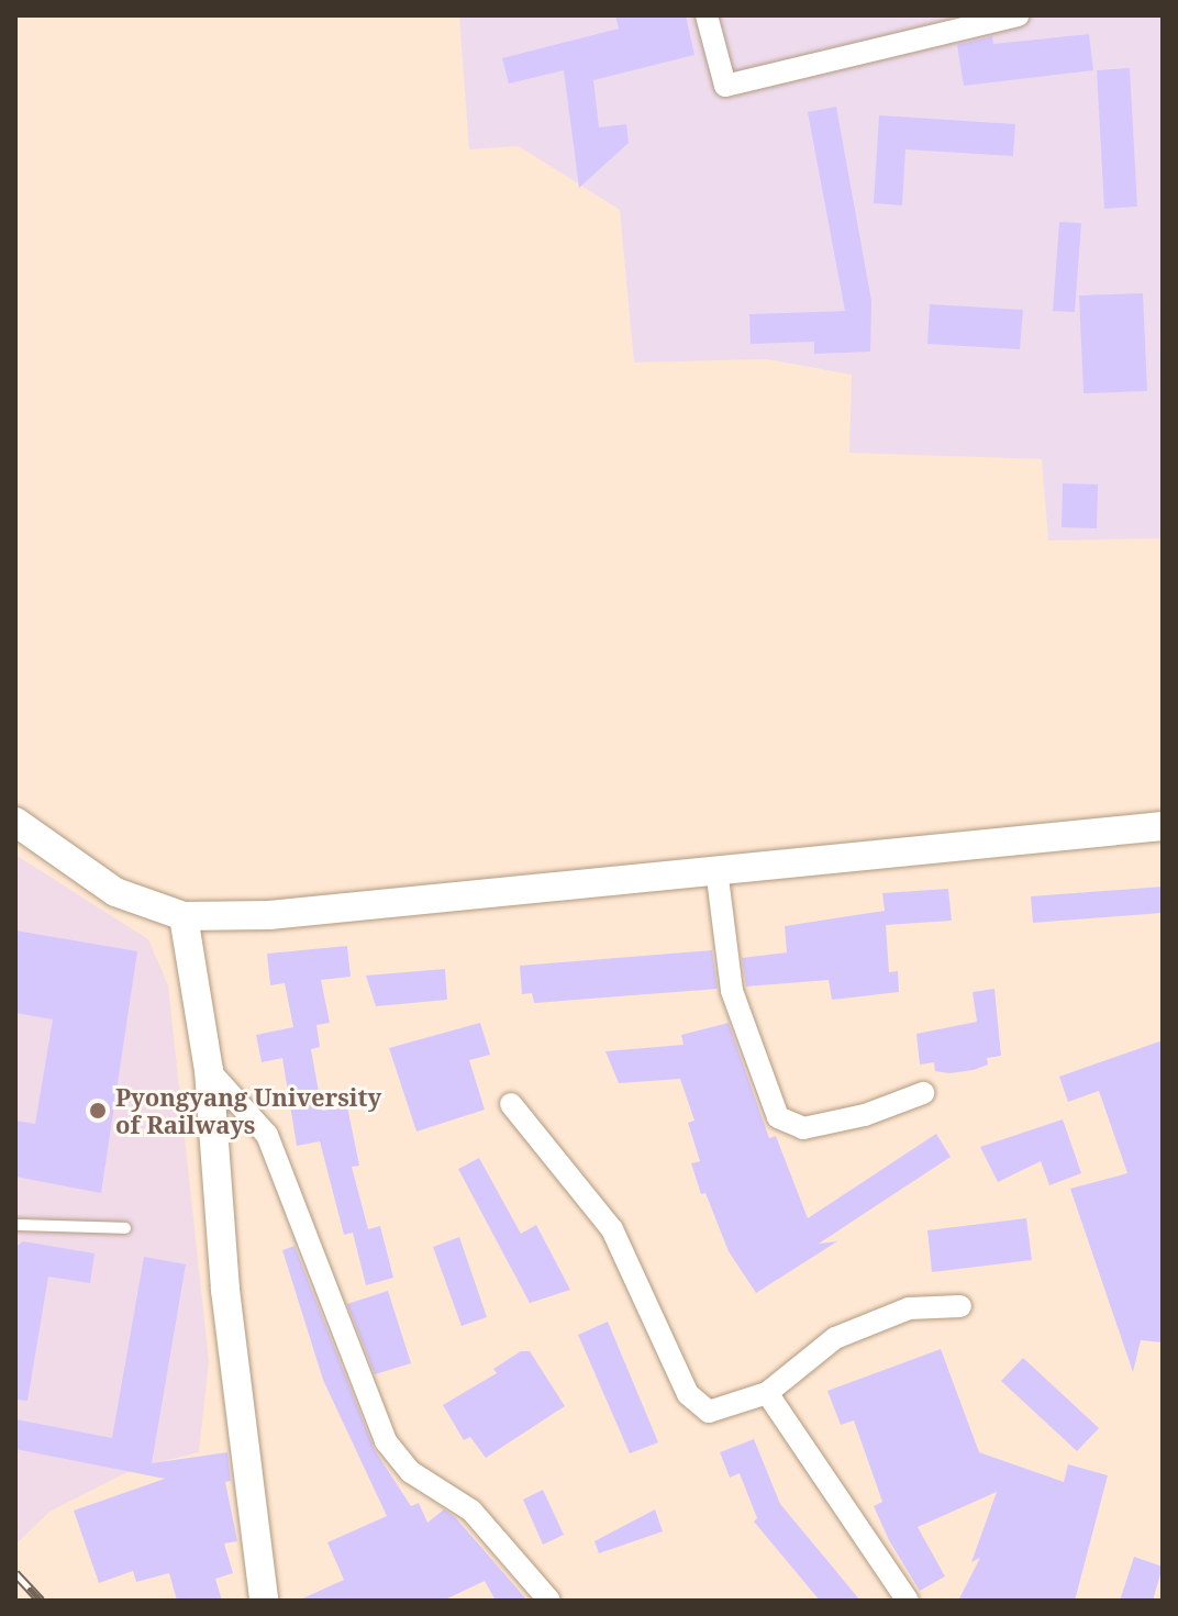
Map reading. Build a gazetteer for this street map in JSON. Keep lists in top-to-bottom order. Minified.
{"places":["Pyongyang University of Railways"]}
